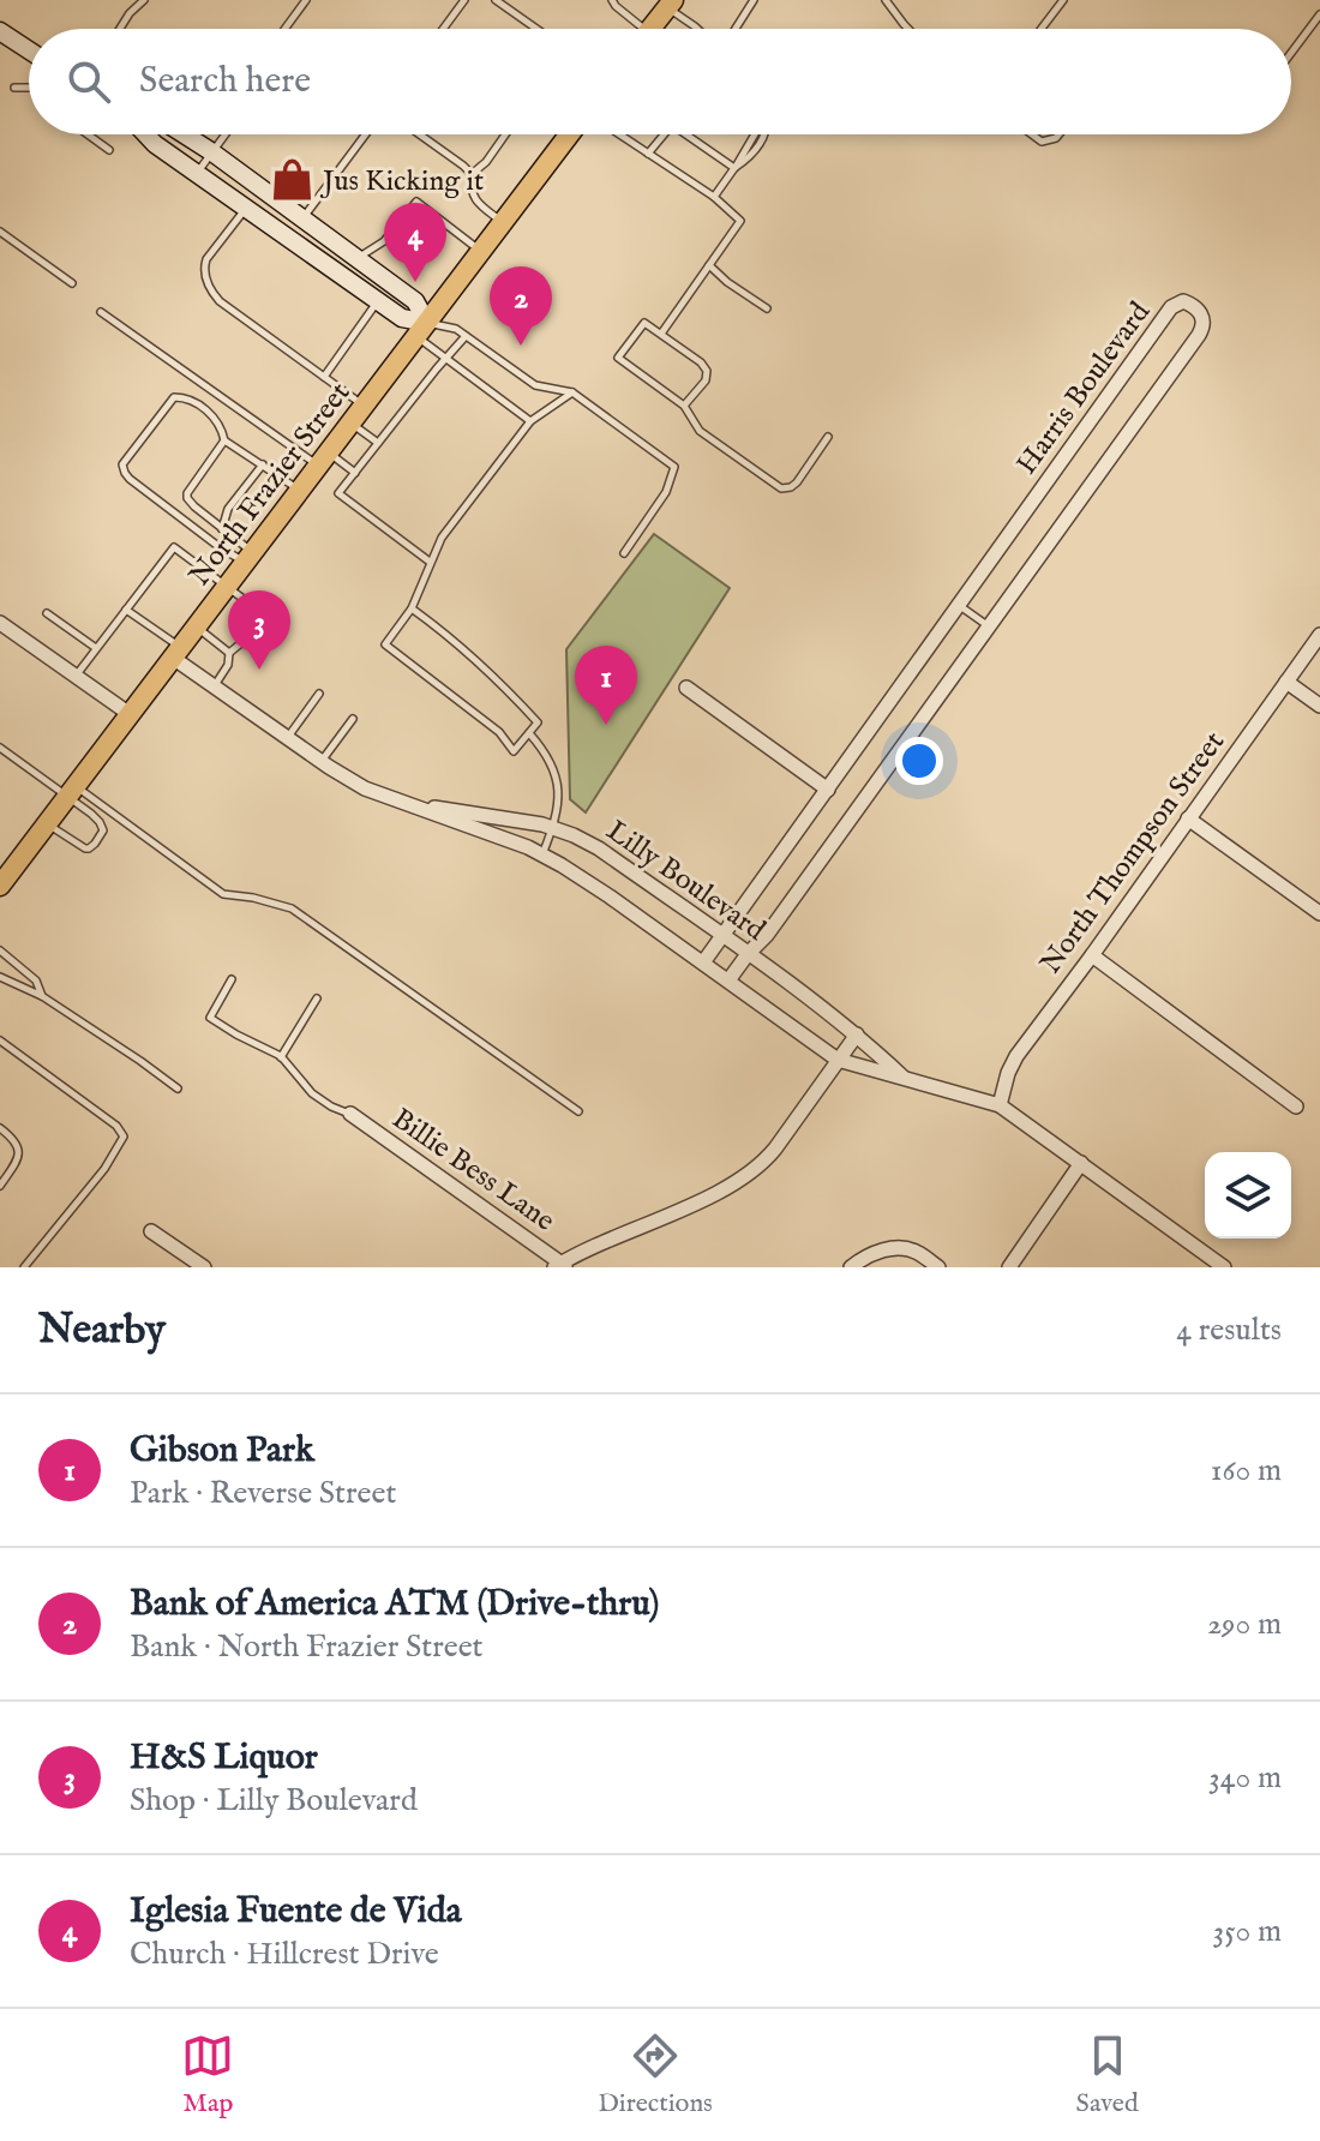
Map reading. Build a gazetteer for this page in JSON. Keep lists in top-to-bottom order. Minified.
{"streets":{"main road":["North Frazier Street"],"street":["Harris Boulevard","North Thompson Street","Lilly Boulevard","Billie Bess Lane"]},"crossings":[["Harris Boulevard","Lilly Boulevard"],["North Frazier Street","Lilly Boulevard"],["North Thompson Street","Lilly Boulevard"]],"places":{"shop":["Jus Kicking it"]},"page":{"search":"Search here","pins":["4","2","3","1"],"heading":["Nearby","4 results"],"list":[{"mark":"1","name":"Gibson Park","note":"Park · Reverse Street","value":"160 m"},{"mark":"2","name":"Bank of America ATM (Drive-thru)","note":"Bank · North Frazier Street","value":"290 m"},{"mark":"3","name":"H&S Liquor","note":"Shop · Lilly Boulevard","value":"340 m"},{"mark":"4","name":"Iglesia Fuente de Vida","note":"Church · Hillcrest Drive","value":"350 m"}],"nav":["Map","Directions","Saved"]}}
